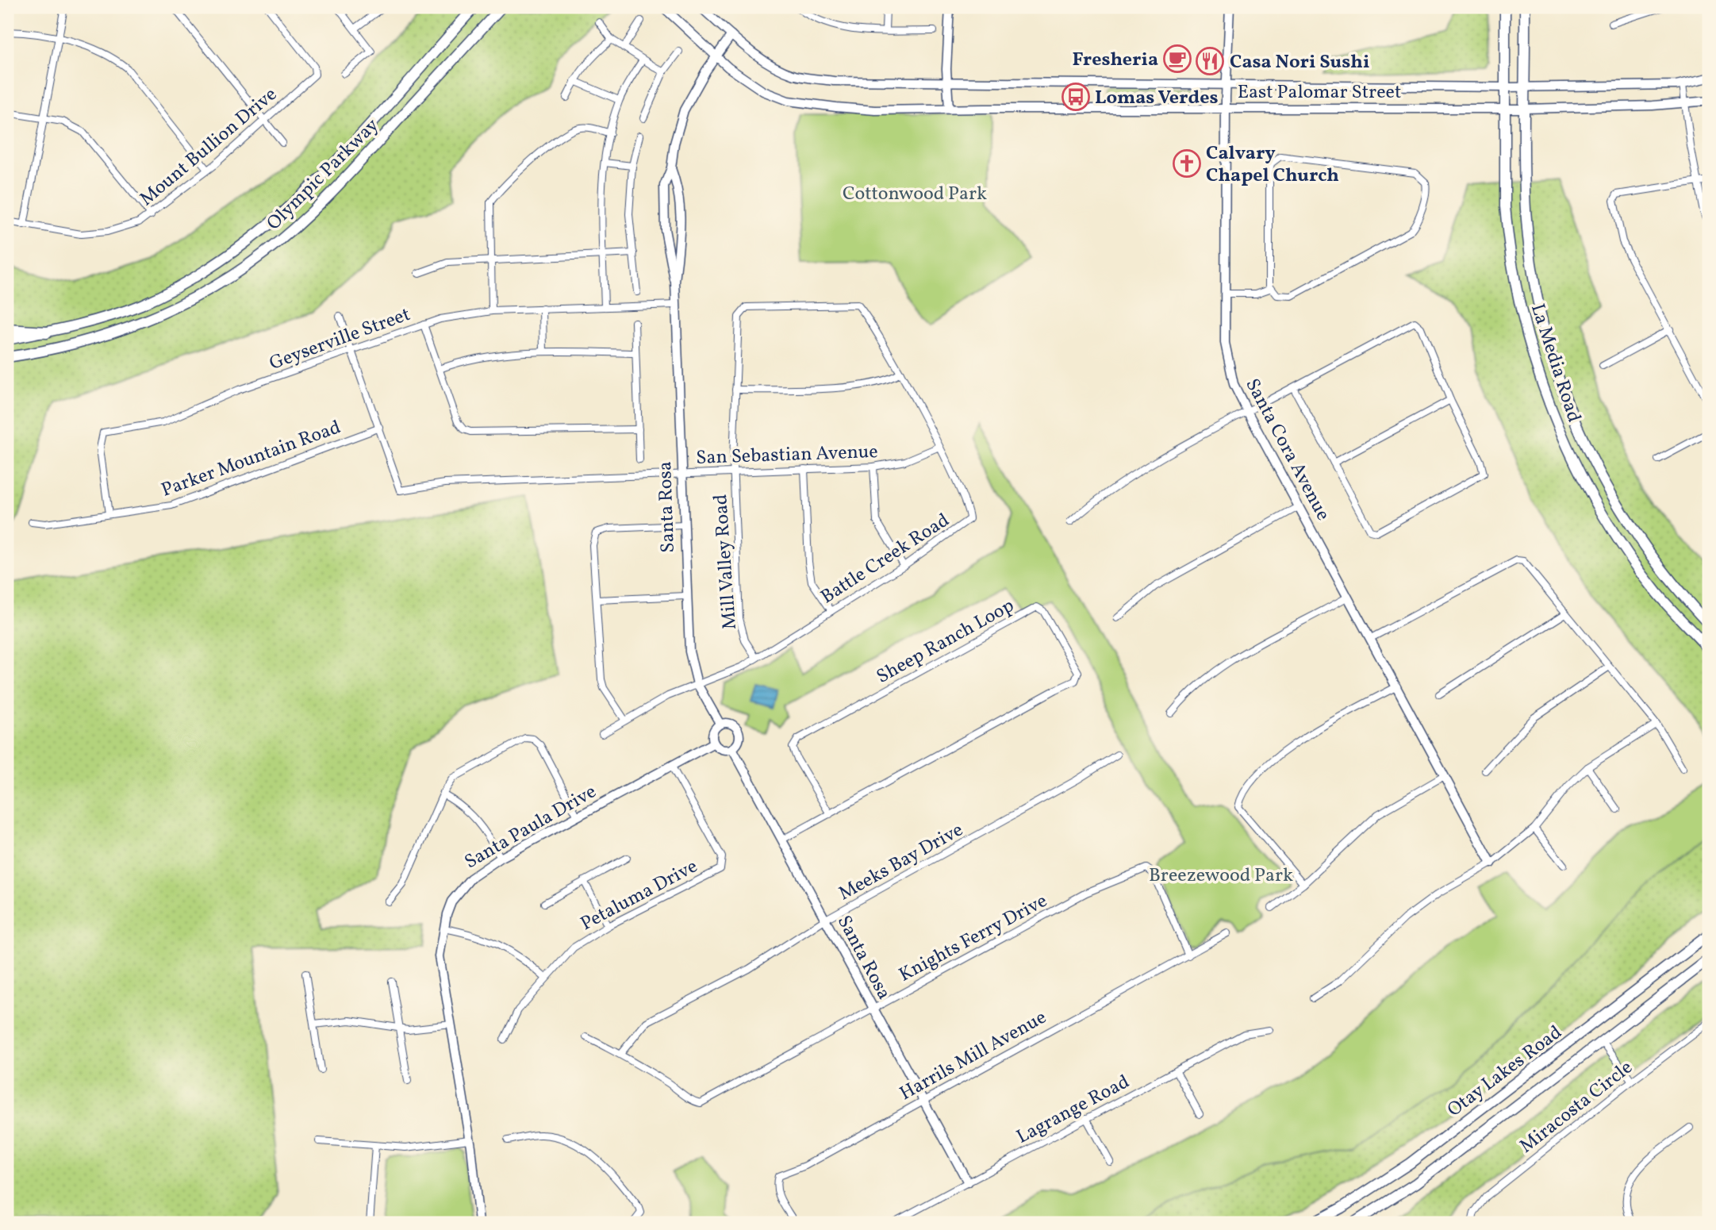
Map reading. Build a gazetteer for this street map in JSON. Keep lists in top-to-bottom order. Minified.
{"streets":{"main road":["Olympic Parkway","La Media Road","Otay Lakes Road"],"street":["East Palomar Street","Mount Bullion Drive","Geyserville Street","Santa Cora Avenue","San Sebastian Avenue","Parker Mountain Road","Santa Rosa","Battle Creek Road","Mill Valley Road","Sheep Ranch Loop","Santa Paula Drive","Meeks Bay Drive","Petaluma Drive","Knights Ferry Drive","Harrils Mill Avenue","Miracosta Circle","Lagrange Road"]},"crossings":[["East Palomar Street","La Media Road"],["East Palomar Street","Santa Cora Avenue"],["East Palomar Street","Santa Rosa"],["Geyserville Street","Parker Mountain Road"],["Geyserville Street","Santa Rosa"],["San Sebastian Avenue","Parker Mountain Road"],["San Sebastian Avenue","Santa Rosa"],["San Sebastian Avenue","Battle Creek Road"],["San Sebastian Avenue","Mill Valley Road"],["Santa Rosa","Battle Creek Road"],["Santa Rosa","Sheep Ranch Loop"],["Santa Rosa","Santa Paula Drive"],["Santa Rosa","Meeks Bay Drive"],["Santa Rosa","Knights Ferry Drive"],["Santa Rosa","Harrils Mill Avenue"],["Santa Rosa","Lagrange Road"],["Battle Creek Road","Mill Valley Road"],["Santa Paula Drive","Petaluma Drive"],["Meeks Bay Drive","Knights Ferry Drive"],["Knights Ferry Drive","Harrils Mill Avenue"]],"parks":["Cottonwood Park","Breezewood Park"],"places":{"cafe":["Fresheria"],"restaurant":["Casa Nori Sushi"],"bus stop":["Lomas Verdes"],"church":["Calvary Chapel Church"]}}
